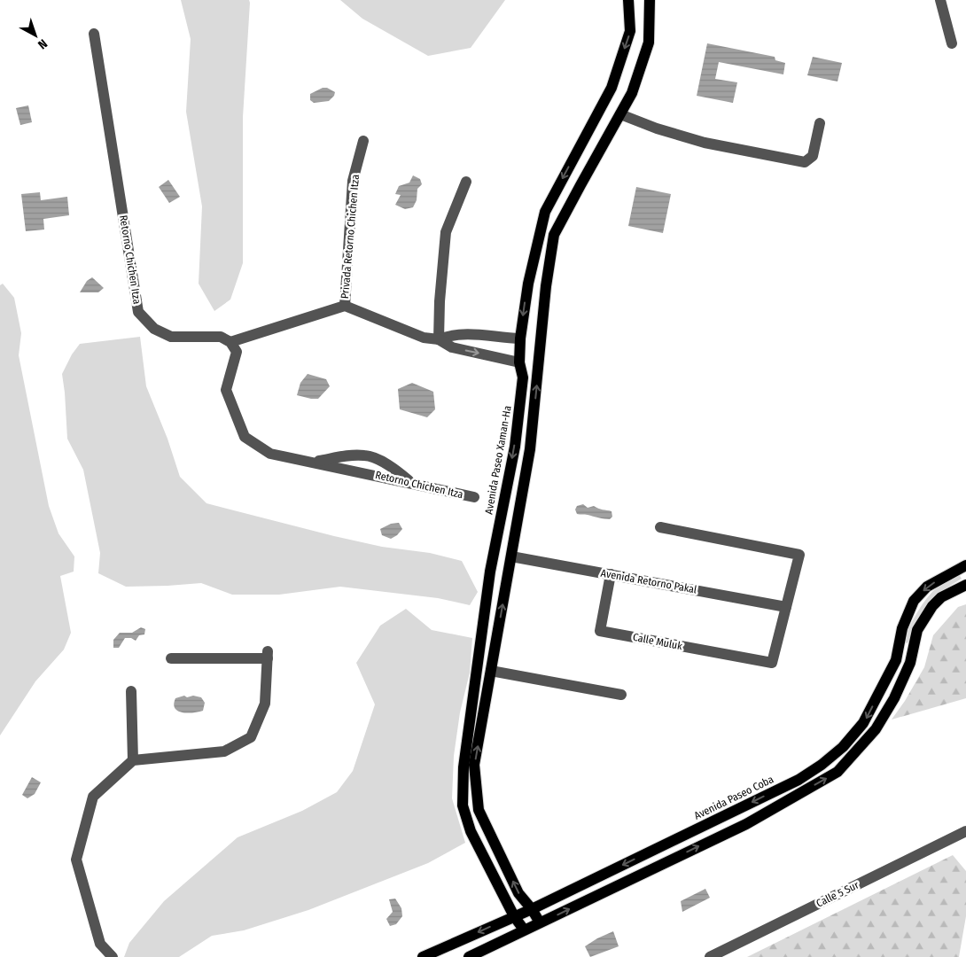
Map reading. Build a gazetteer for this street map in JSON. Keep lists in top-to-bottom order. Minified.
{"streets":{"main road":["Avenida Paseo Xaman-Ha","Avenida Paseo Coba"],"street":["Privada Retorno Chichen Itza","Retorno Chichen Itza","Avenida Retorno Pakal","Calle Muluk","Calle 5 Sur"]},"crossings":[["Avenida Paseo Xaman-Ha","Avenida Paseo Coba"],["Avenida Retorno Pakal","Calle Muluk"]],"north":"bottom right"}
